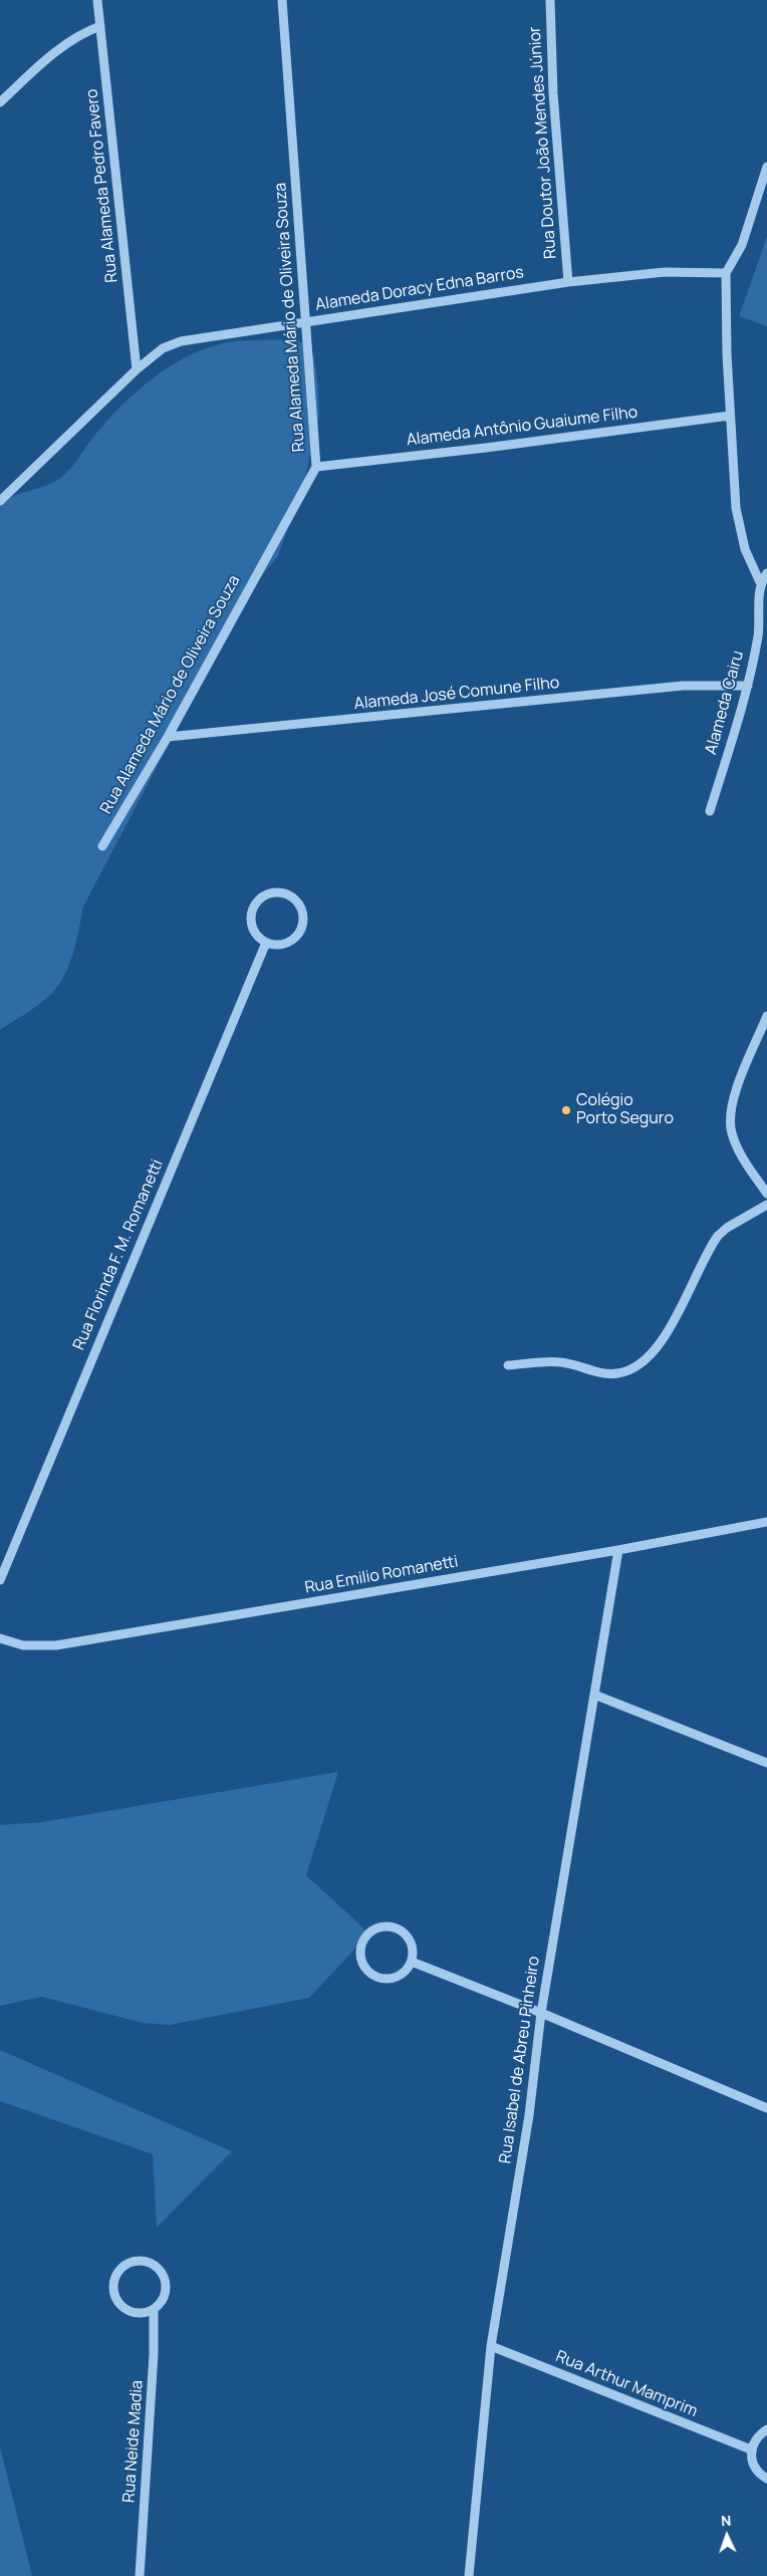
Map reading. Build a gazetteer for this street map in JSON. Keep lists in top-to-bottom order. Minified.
{"streets":{"street":["Rua Doutor João Mendes Júnior","Rua Alameda Pedro Favero","Alameda Doracy Edna Barros","Rua Alameda Mário de Oliveira Souza","Alameda Antônio Guaiume Filho","Alameda José Comune Filho","Alameda Cairu","Rua Florinda F. M. Romanetti","Rua Emilio Romanetti","Rua Isabel de Abreu Pinheiro","Rua Arthur Mamprim","Rua Neide Madia"]},"crossings":[["Rua Doutor João Mendes Júnior","Alameda Doracy Edna Barros"],["Rua Alameda Pedro Favero","Alameda Doracy Edna Barros"],["Alameda Doracy Edna Barros","Rua Alameda Mário de Oliveira Souza"],["Rua Alameda Mário de Oliveira Souza","Alameda Antônio Guaiume Filho"],["Rua Alameda Mário de Oliveira Souza","Alameda José Comune Filho"],["Alameda José Comune Filho","Alameda Cairu"],["Rua Emilio Romanetti","Rua Isabel de Abreu Pinheiro"],["Rua Isabel de Abreu Pinheiro","Rua Arthur Mamprim"]],"places":["Colégio Porto Seguro"],"north":"top"}
